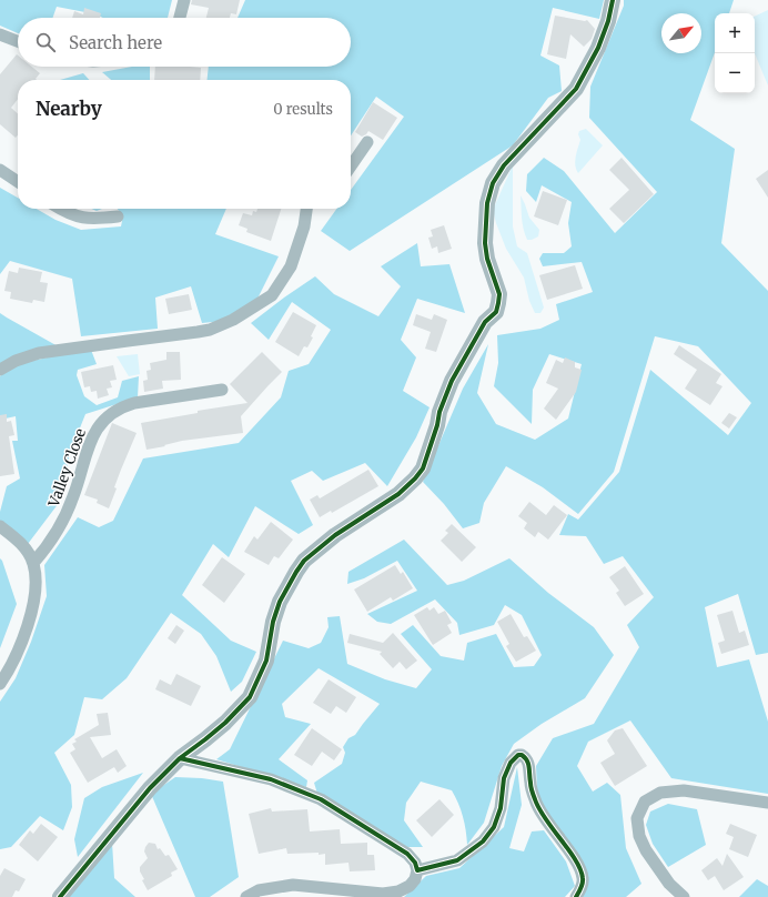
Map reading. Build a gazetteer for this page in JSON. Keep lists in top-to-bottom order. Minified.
{"streets":{"street":["Valley Close"]},"north":"top right","page":{"map_buttons":["+","−"],"search":"Search here","heading":["Nearby","0 results"]}}
